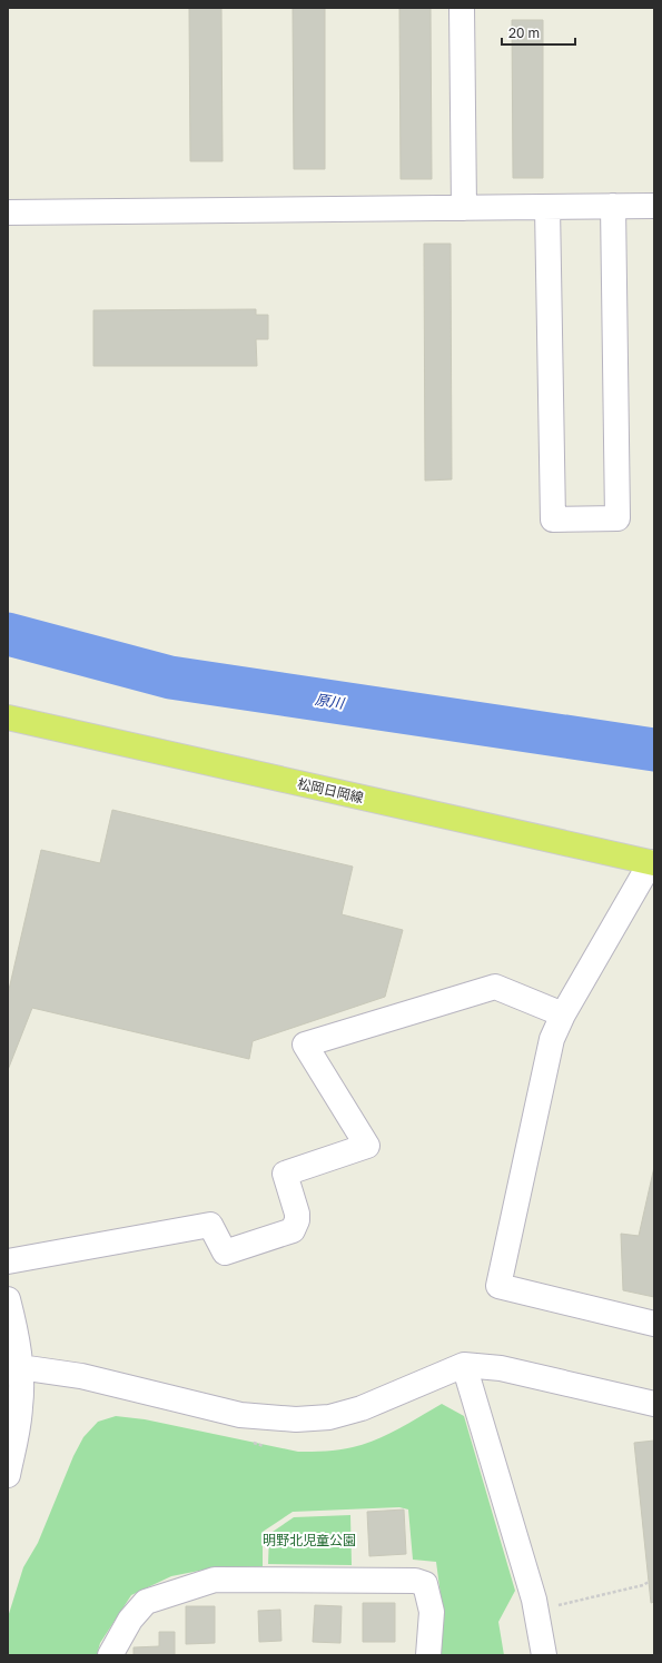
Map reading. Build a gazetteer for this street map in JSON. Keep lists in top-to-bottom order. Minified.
{"streets":{"main road":["松岡日岡線"]},"water":["原川"],"parks":["明野北児童公園"],"scale_bar":"20 m"}
